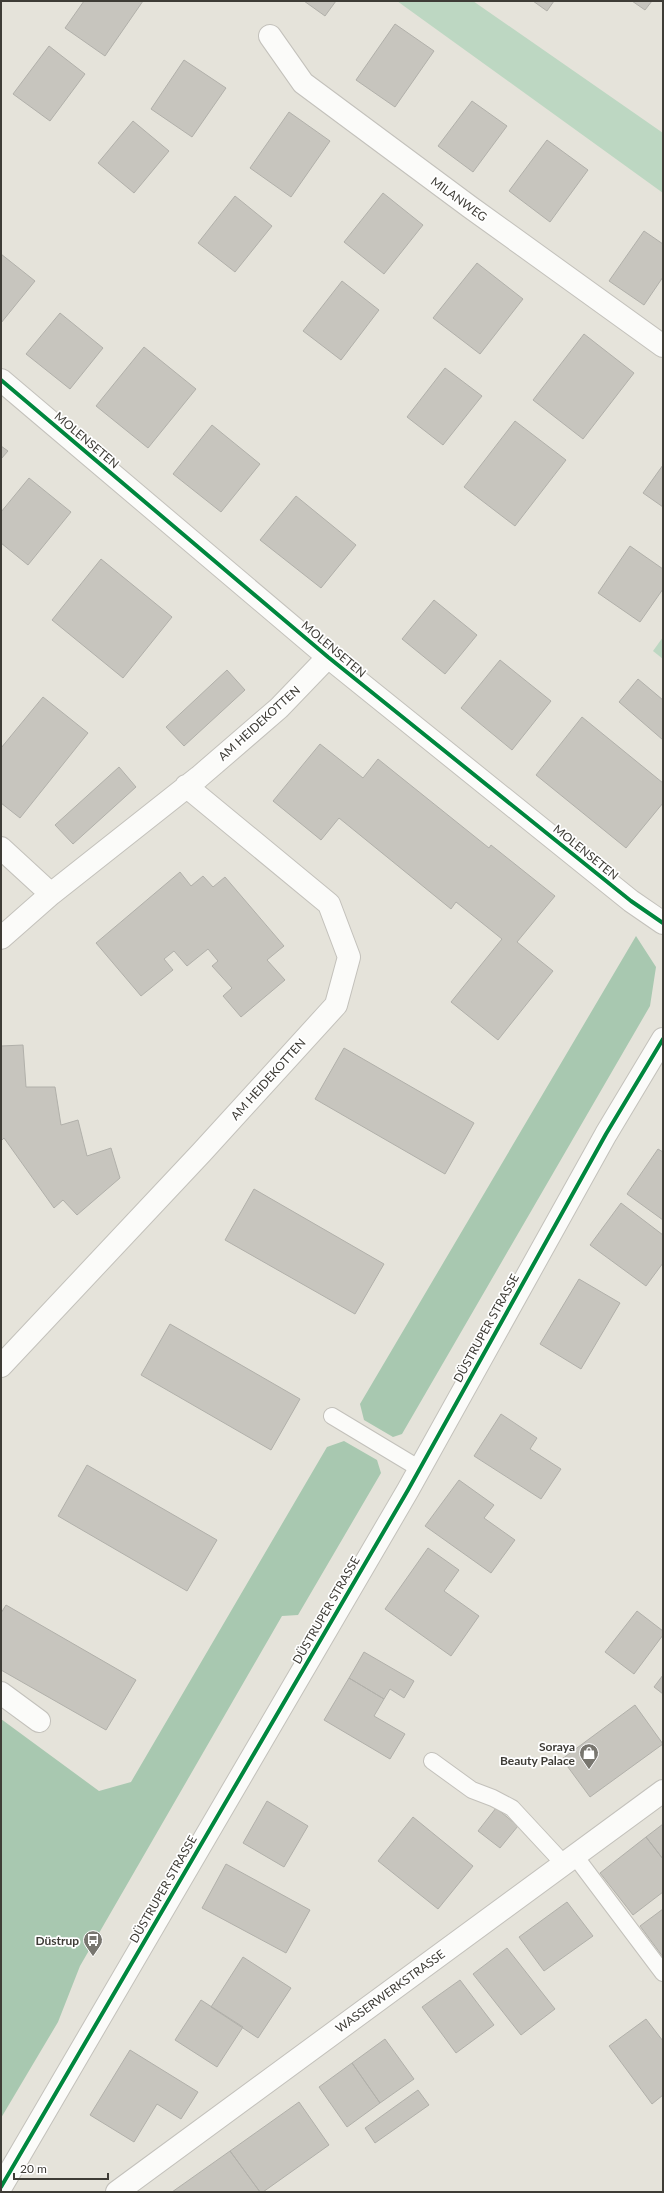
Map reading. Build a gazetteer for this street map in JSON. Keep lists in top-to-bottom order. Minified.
{"streets":{"street":["MILANWEG","MOLENSETEN","AM HEIDEKOTTEN","DÜSTRUPER STRASSE","WASSERWERKSTRASSE"]},"crossings":[["MOLENSETEN","AM HEIDEKOTTEN"]],"places":{"shop":["Soraya Beauty Palace"],"bus stop":["Düstrup"]},"scale_bar":"20 m"}
